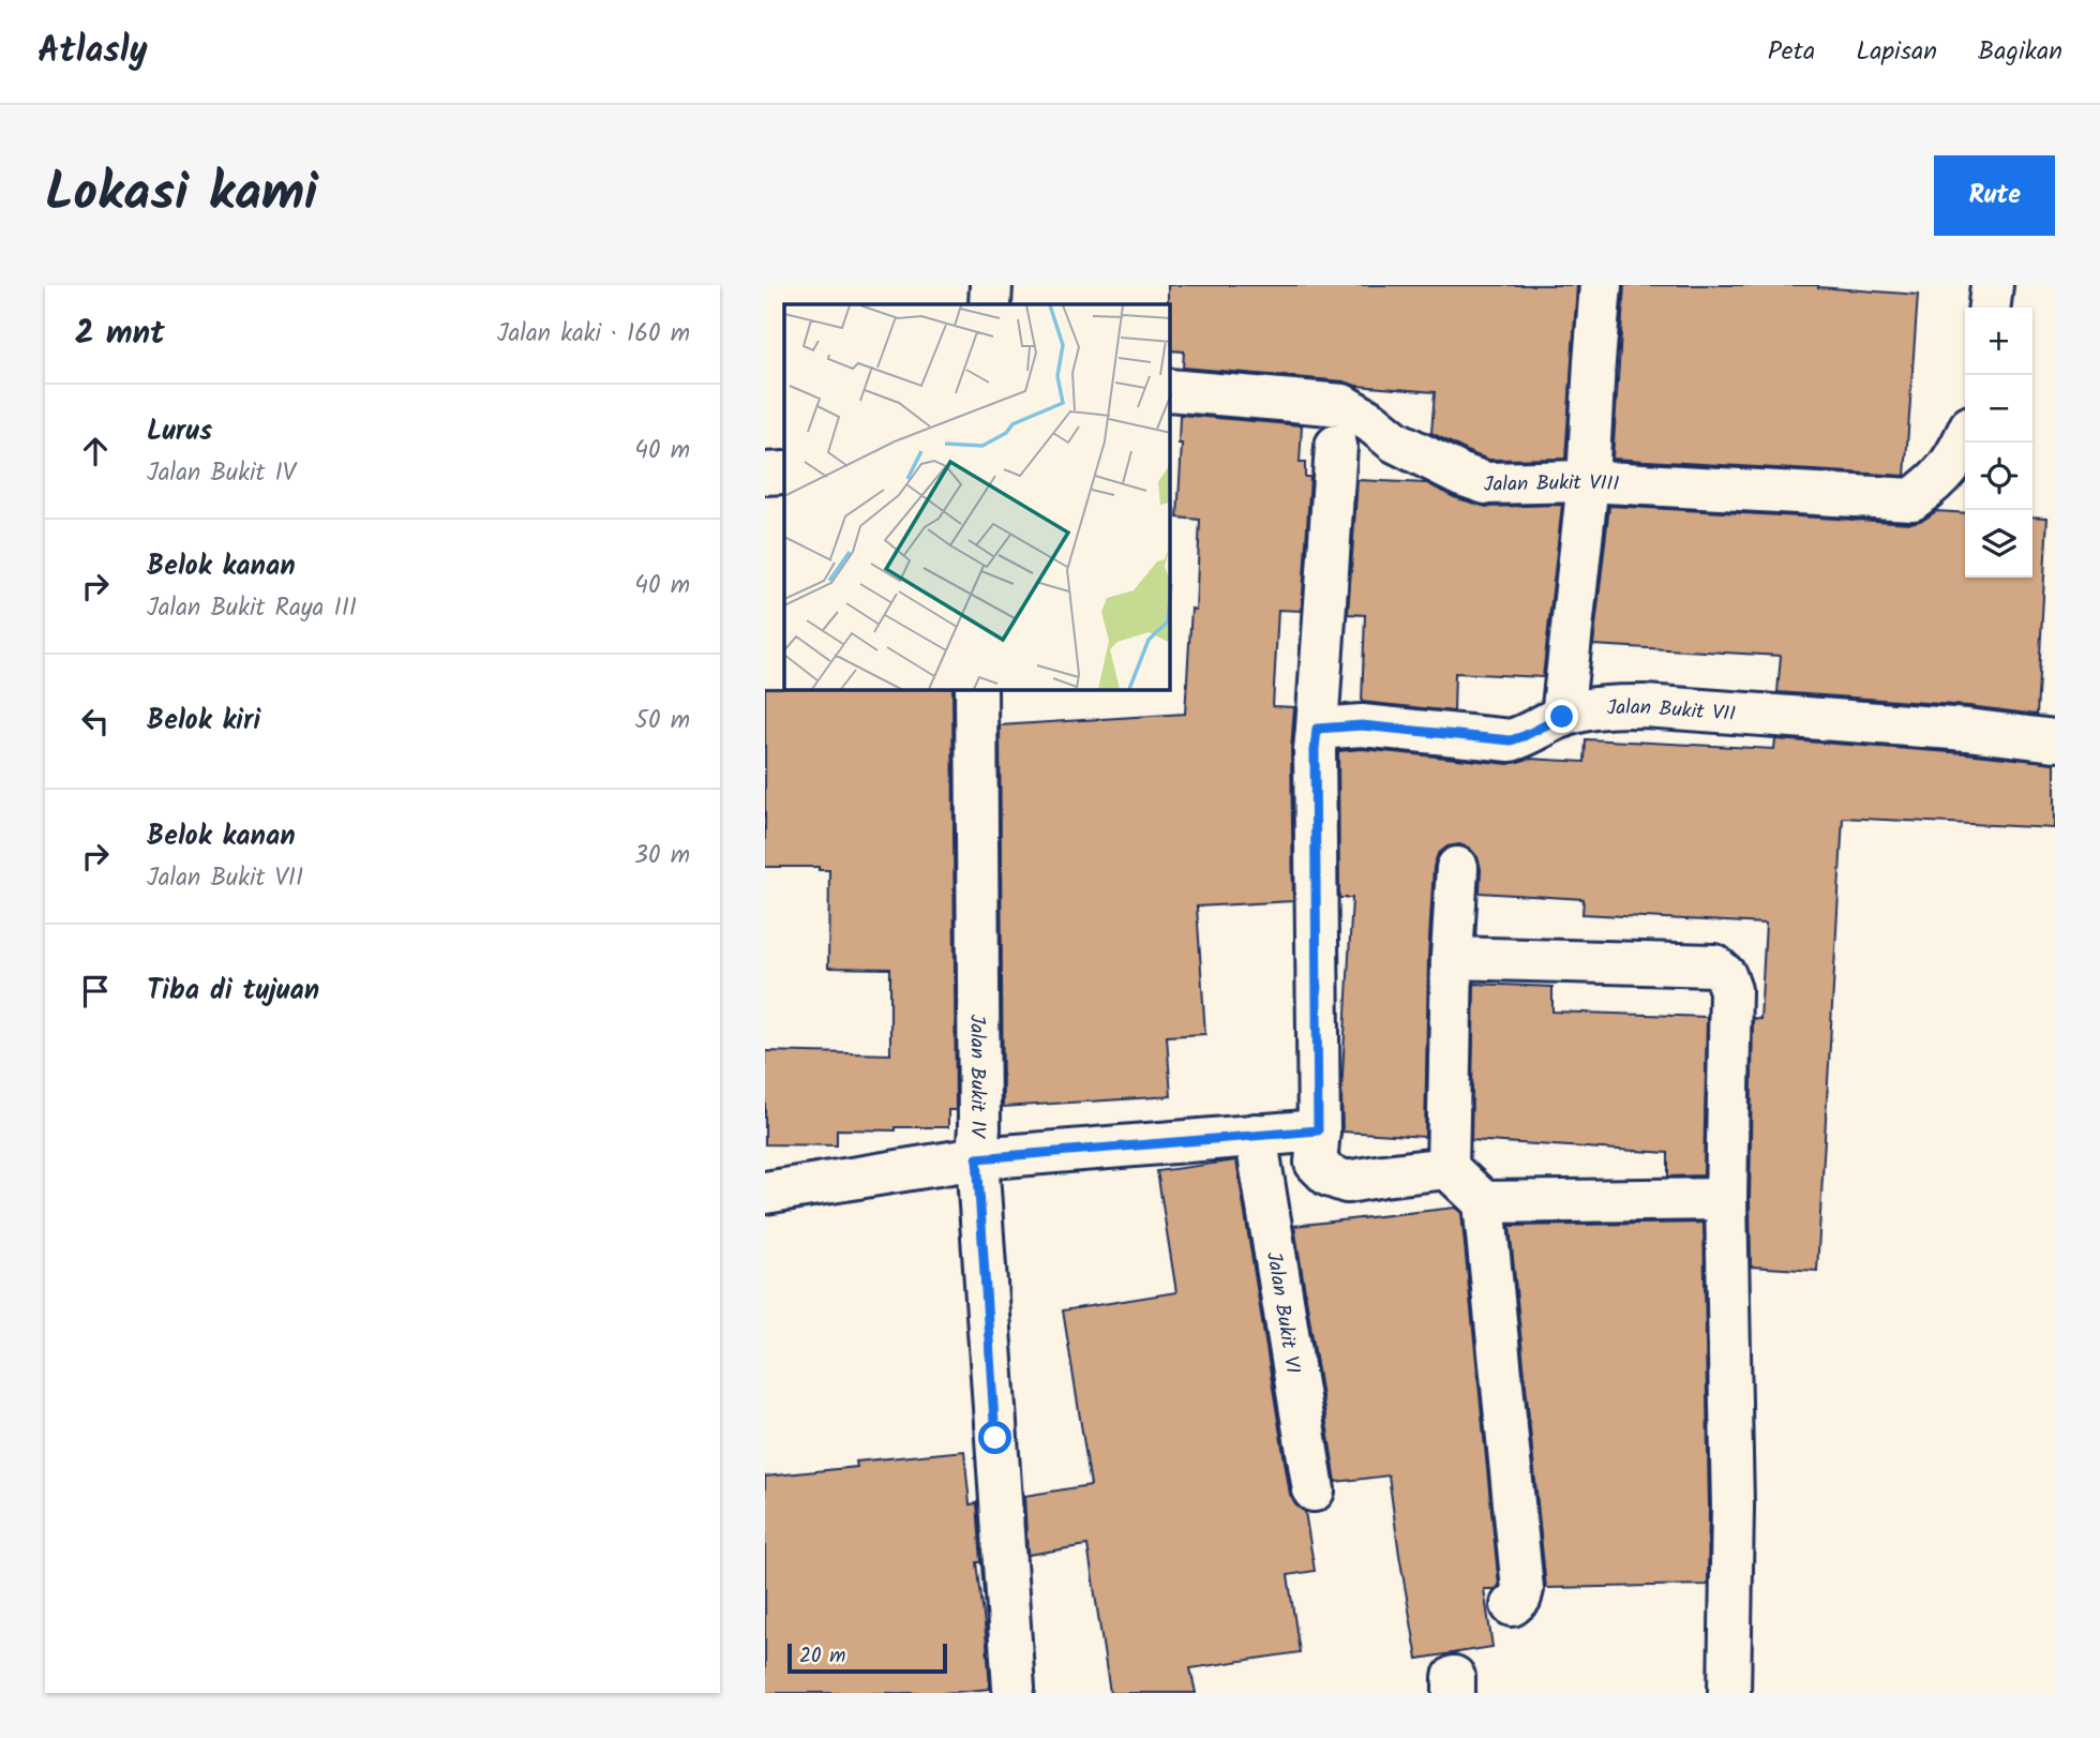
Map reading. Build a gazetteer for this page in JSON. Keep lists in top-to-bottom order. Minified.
{"streets":{"street":["Jalan Bukit VIII","Jalan Bukit VII","Jalan Bukit IV","Jalan Bukit VI"]},"scale_bar":"20 m","page":{"header":"Atlasly","nav":["Peta","Lapisan","Bagikan"],"title":"Lokasi kami","buttons":"Rute","heading":["2 mnt","Jalan kaki · 160 m"],"map_buttons":["+","−"],"list":[["Lurus","Jalan Bukit IV","40 m"],["Belok kanan","Jalan Bukit Raya III","40 m"],["Belok kiri","50 m"],["Belok kanan","Jalan Bukit VII","30 m"],"Tiba di tujuan"],"scale":"20 m"}}
